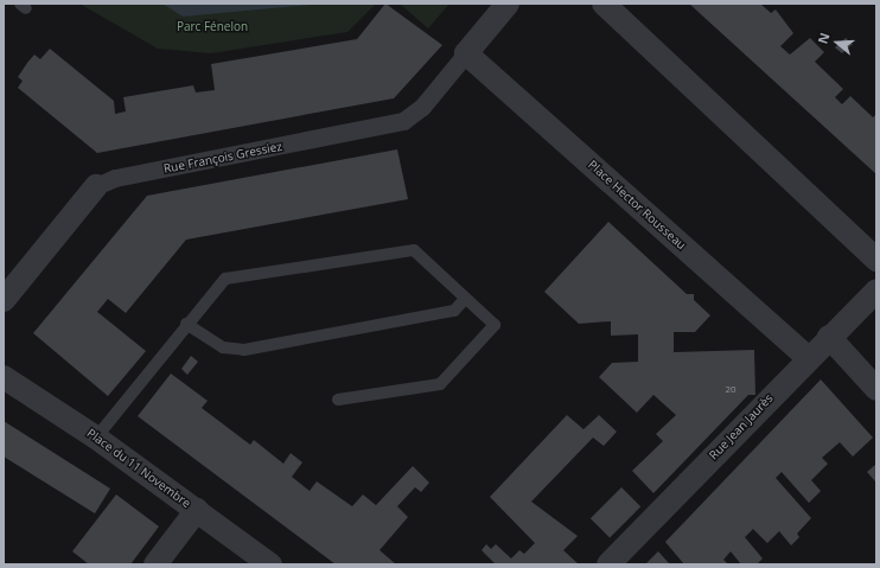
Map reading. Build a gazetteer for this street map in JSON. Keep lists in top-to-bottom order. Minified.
{"streets":{"street":["Rue François Gressiez","Place Hector Rousseau","Rue Jean Jaurès","Place du 11 Novembre"]},"crossings":[["Rue François Gressiez","Place Hector Rousseau"],["Place Hector Rousseau","Rue Jean Jaurès"]],"parks":["Parc Fénelon"],"house_numbers":["20"],"north":"left"}
